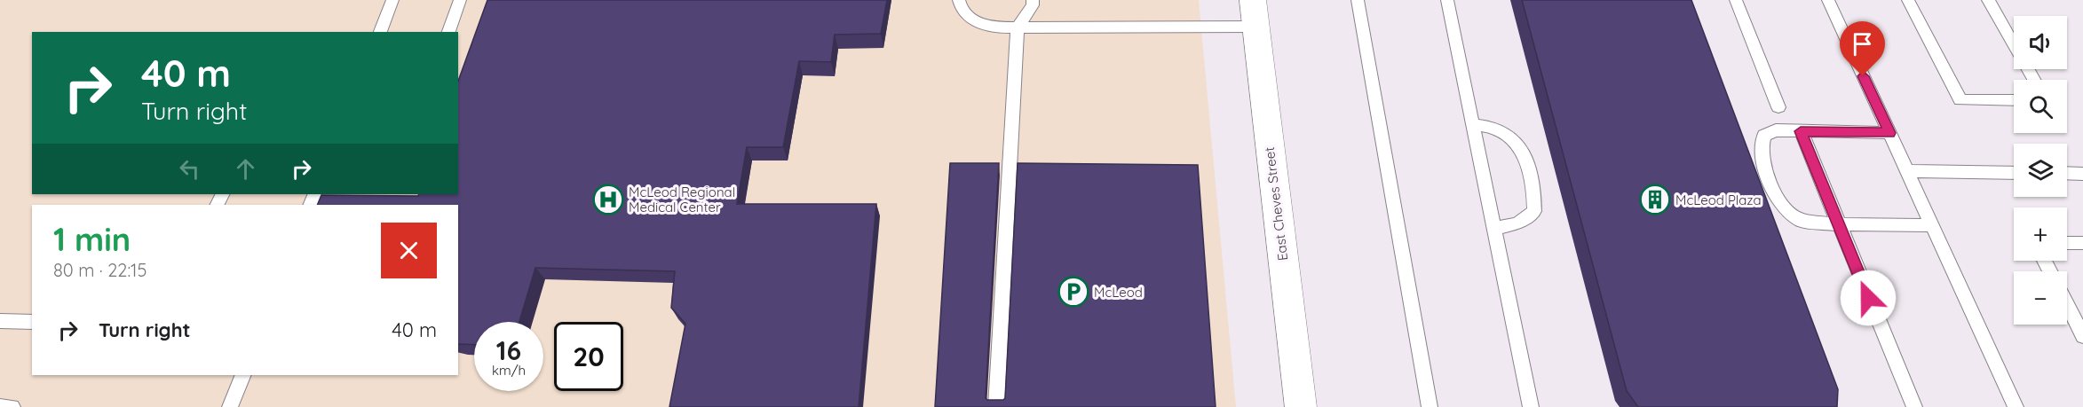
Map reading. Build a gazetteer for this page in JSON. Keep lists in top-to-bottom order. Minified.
{"streets":{"main road":["East Cheves Street"]},"places":{"hospital":["McLeod Regional Medical Center"],"building":["McLeod Plaza"],"parking":["McLeod"]},"page":{"map_buttons":["+","−"],"turn":["40 m","Turn right"],"heading":["1 min","80 m · 22:15"],"list":[{"name":"Turn right","value":"40 m"}],"speed":"16 km/h","limit":"20"}}
